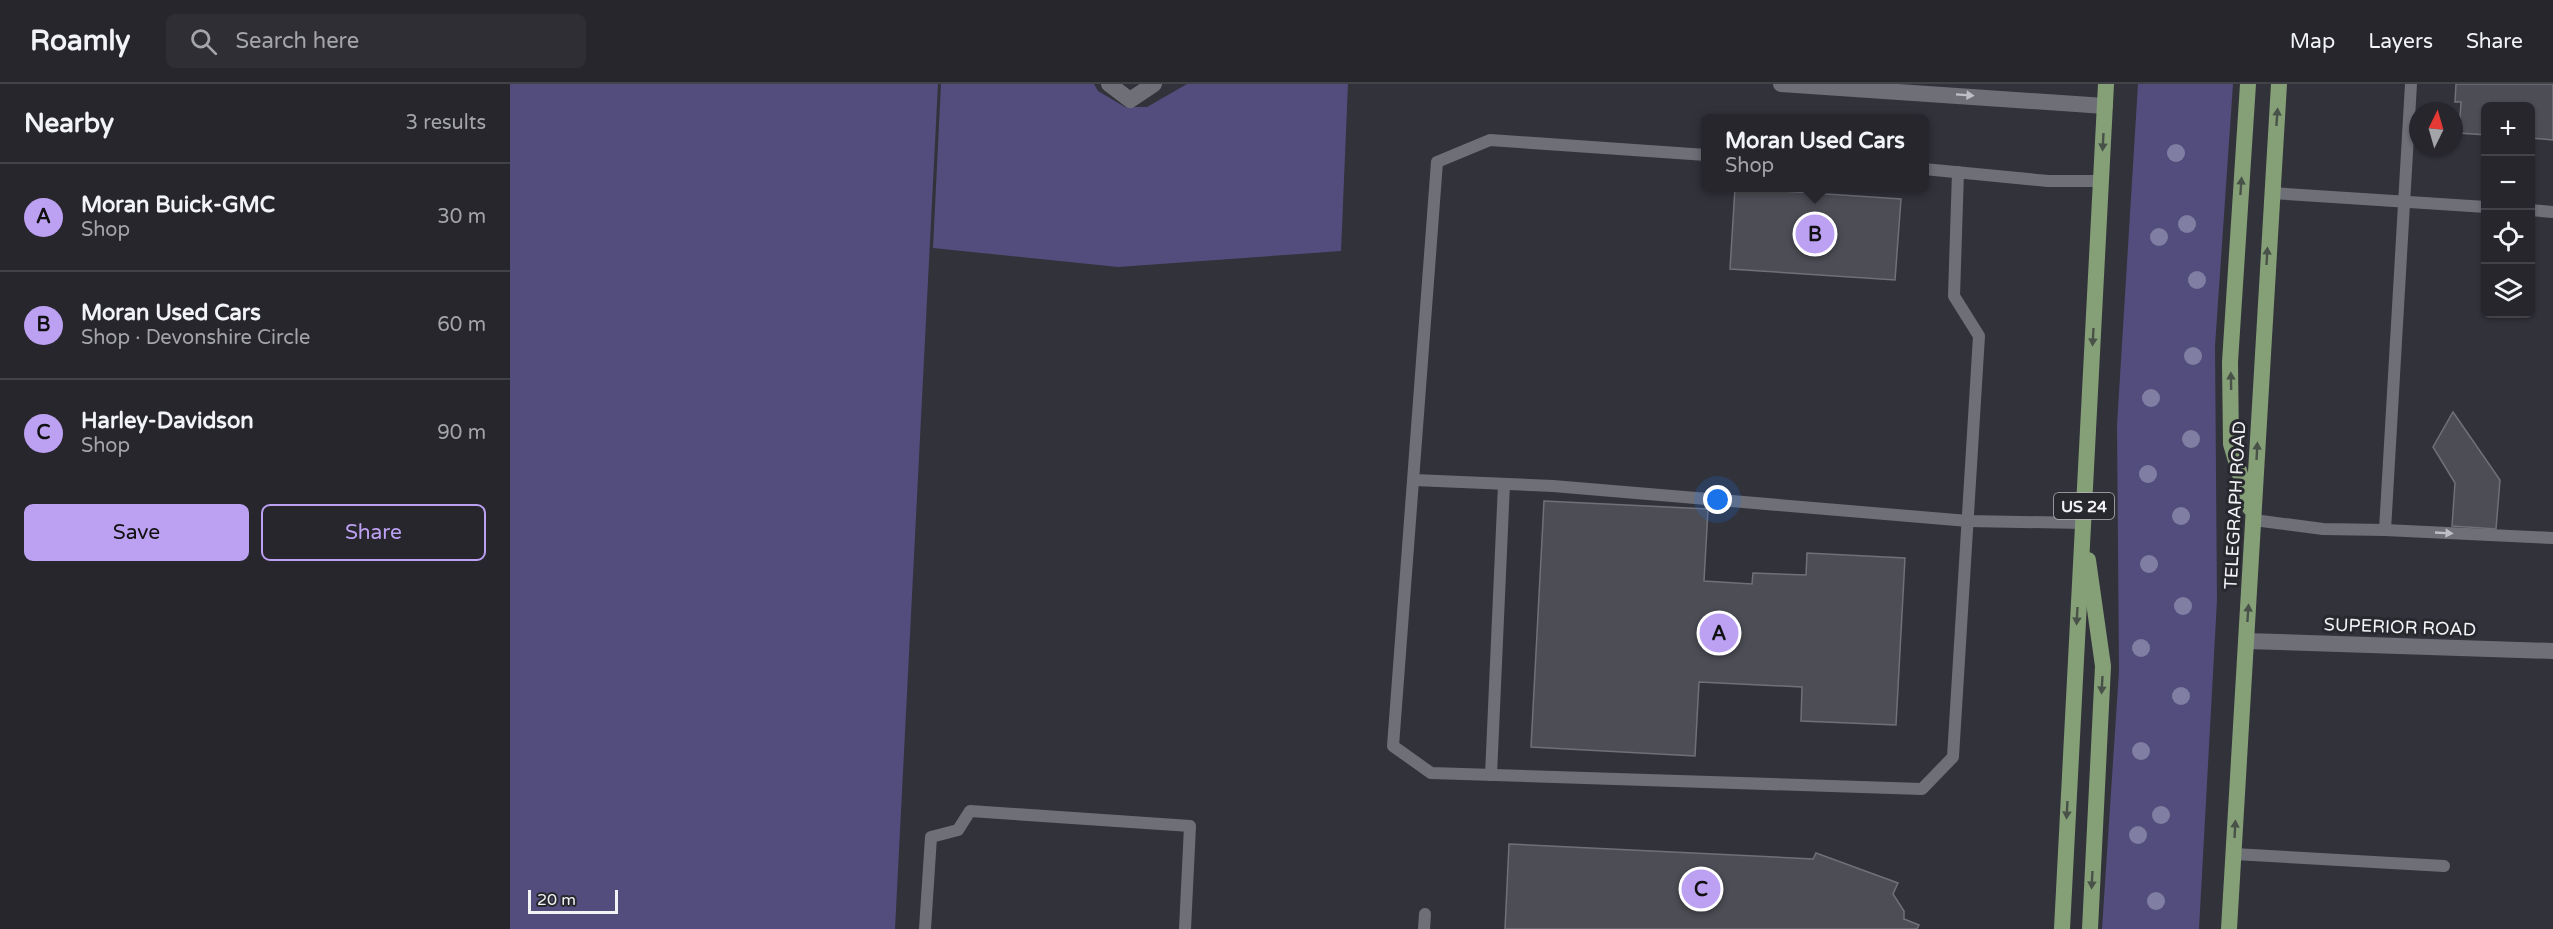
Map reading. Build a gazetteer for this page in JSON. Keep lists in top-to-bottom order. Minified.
{"streets":{"main road":["TELEGRAPH ROAD","US 24"],"street":["SUPERIOR ROAD"]},"crossings":[["TELEGRAPH ROAD","SUPERIOR ROAD"]],"scale_bar":"20 m","north":"top","page":{"header":"Roamly","search":"Search here","nav":["Map","Layers","Share"],"heading":["Nearby","3 results"],"map_buttons":["+","−"],"popup":["Moran Used Cars","Shop"],"list":[{"mark":"A","name":"Moran Buick-GMC","note":"Shop","value":"30 m"},{"mark":"B","name":"Moran Used Cars","note":"Shop · Devonshire Circle","value":"60 m"},{"mark":"C","name":"Harley-Davidson","note":"Shop","value":"90 m"}],"pins":["B","A","C"],"buttons":["Save","Share"],"scale":"20 m"}}
